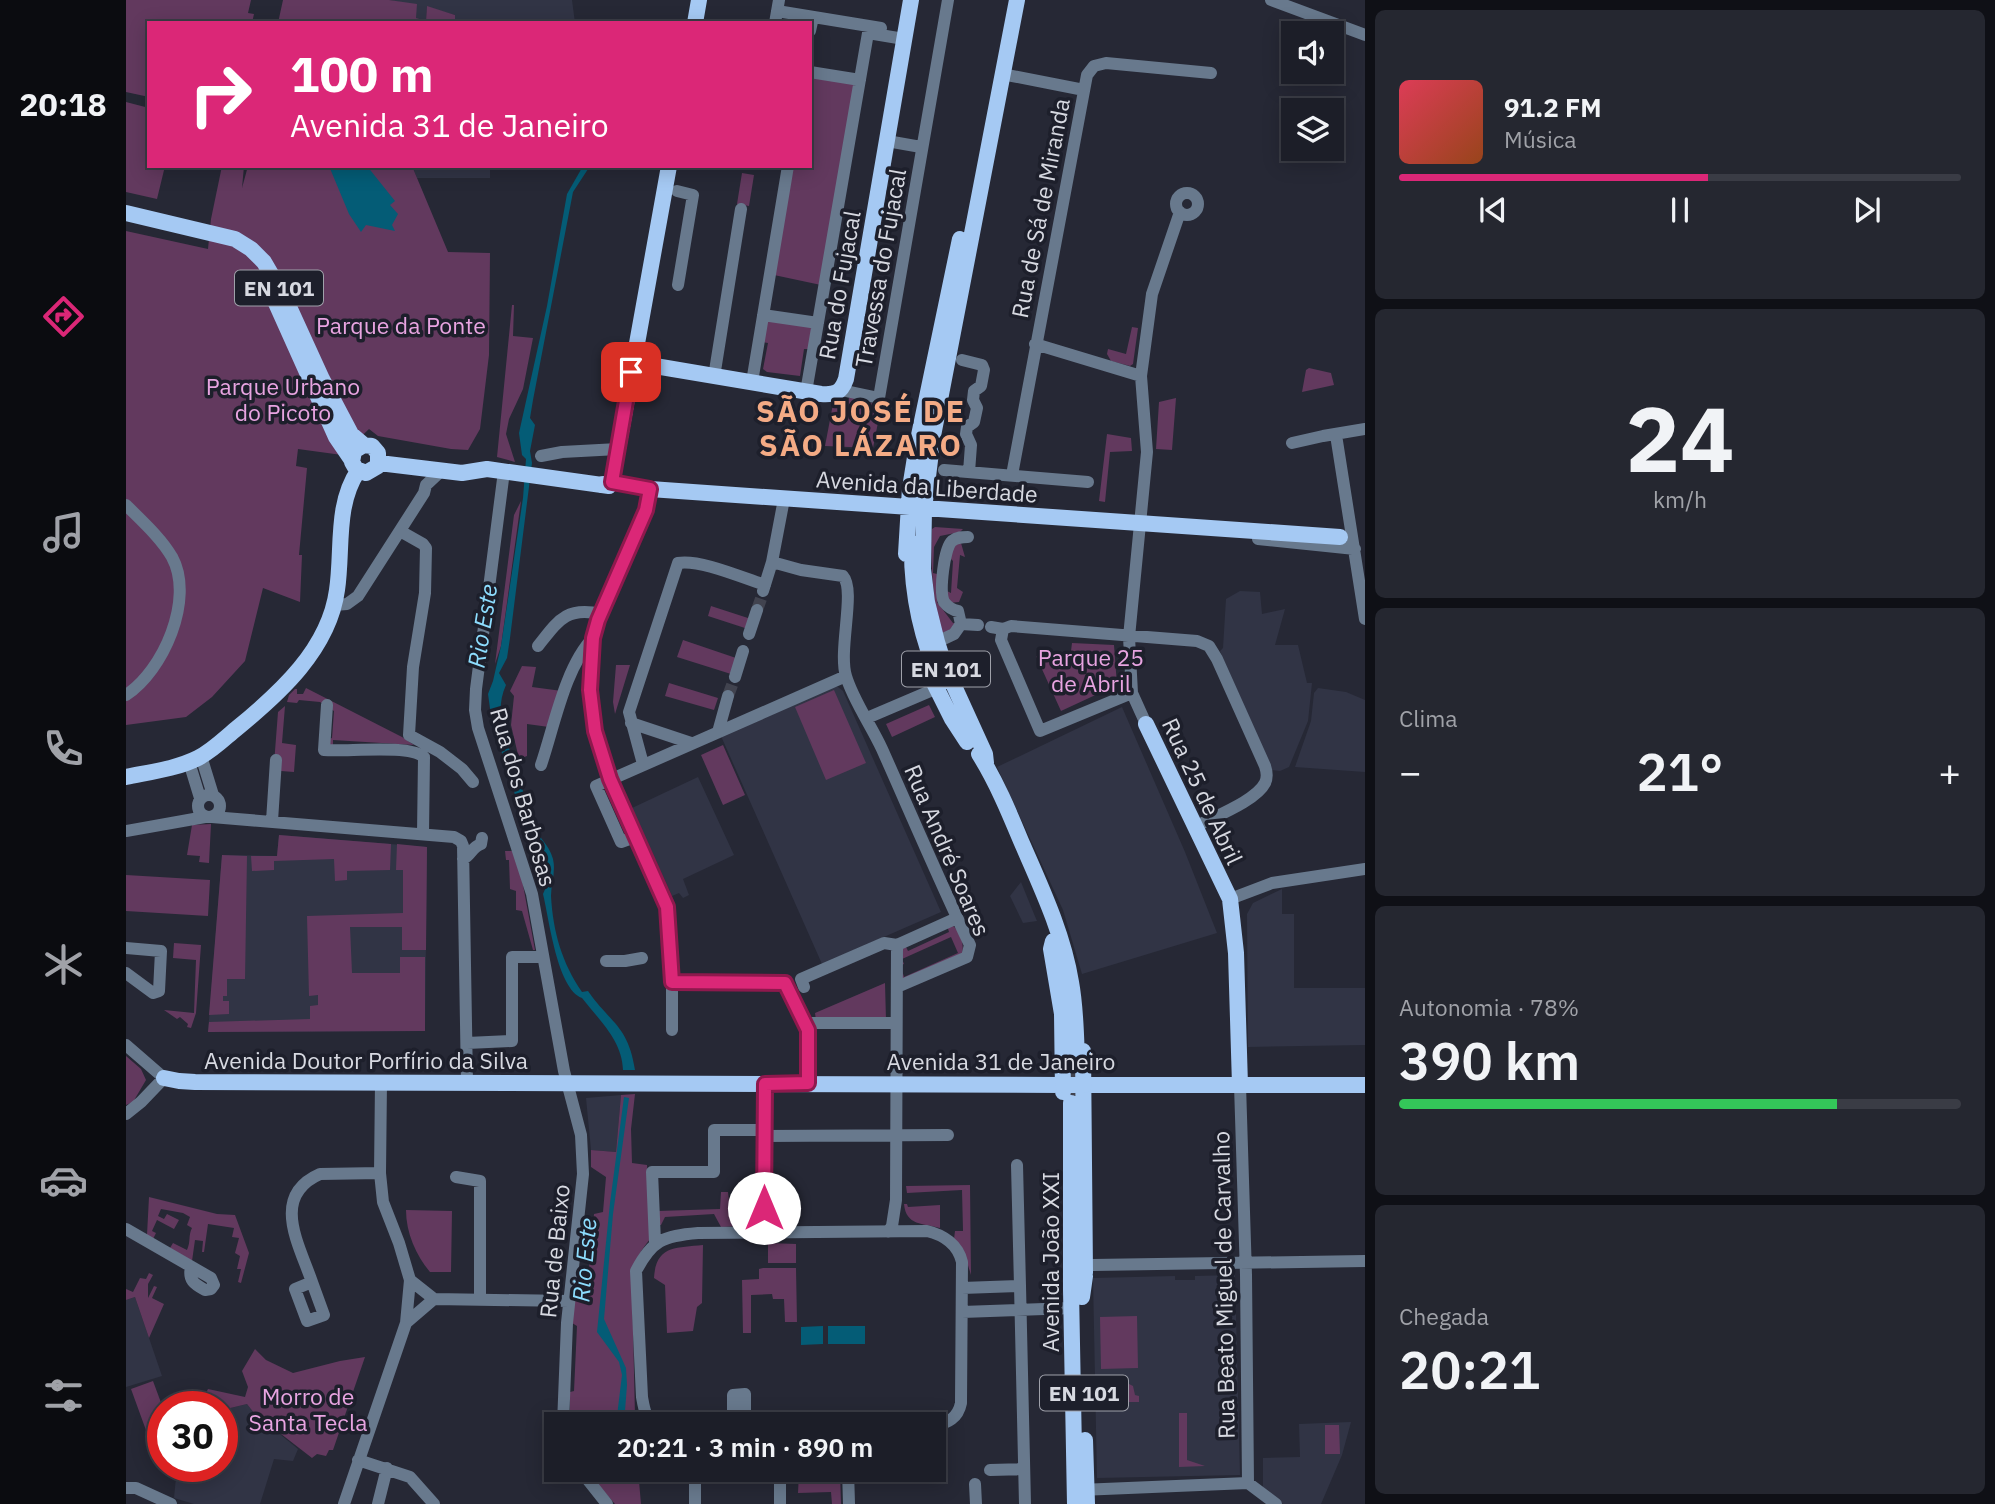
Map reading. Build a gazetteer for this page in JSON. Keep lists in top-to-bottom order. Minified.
{"streets":{"main road":["Rua do Fujacal","EN 101","Avenida da Liberdade","Rua 25 de Abril","Avenida Doutor Porfírio da Silva","Avenida 31 de Janeiro","Avenida João XXI"],"street":["Rua de Sá de Miranda","Travessa do Fujacal","Rua dos Barbosas","Rua André Soares","Rua de Baixo","Rua Beato Miguel de Carvalho"]},"crossings":[["Travessa do Fujacal","Rua do Fujacal"],["EN 101","Avenida da Liberdade"],["Avenida da Liberdade","Rua 25 de Abril"],["Avenida da Liberdade","Rua dos Barbosas"],["Rua 25 de Abril","Avenida 31 de Janeiro"],["Rua 25 de Abril","Rua Beato Miguel de Carvalho"],["Rua dos Barbosas","Avenida Doutor Porfírio da Silva"],["Rua dos Barbosas","Rua de Baixo"],["Avenida Doutor Porfírio da Silva","Avenida 31 de Janeiro"],["Avenida Doutor Porfírio da Silva","Rua de Baixo"],["Avenida 31 de Janeiro","Rua Beato Miguel de Carvalho"]],"districts":["SÃO JOSÉ DE SÃO LÁZARO"],"water":["Rio Este"],"parks":["Parque da Ponte","Parque Urbano do Picoto","Parque 25 de Abril","Morro de Santa Tecla"],"page":{"tabs":"20:18","turn":["100 m","Avenida 31 de Janeiro"],"song":["91.2 FM","Música"],"tile":[["24","km/h"],"Clima",["Autonomia · 78%","390 km"],["Chegada","20:21"]],"heat":["−","21°","+"],"limit":"30","trip":"20:21 · 3 min · 890 m"}}
